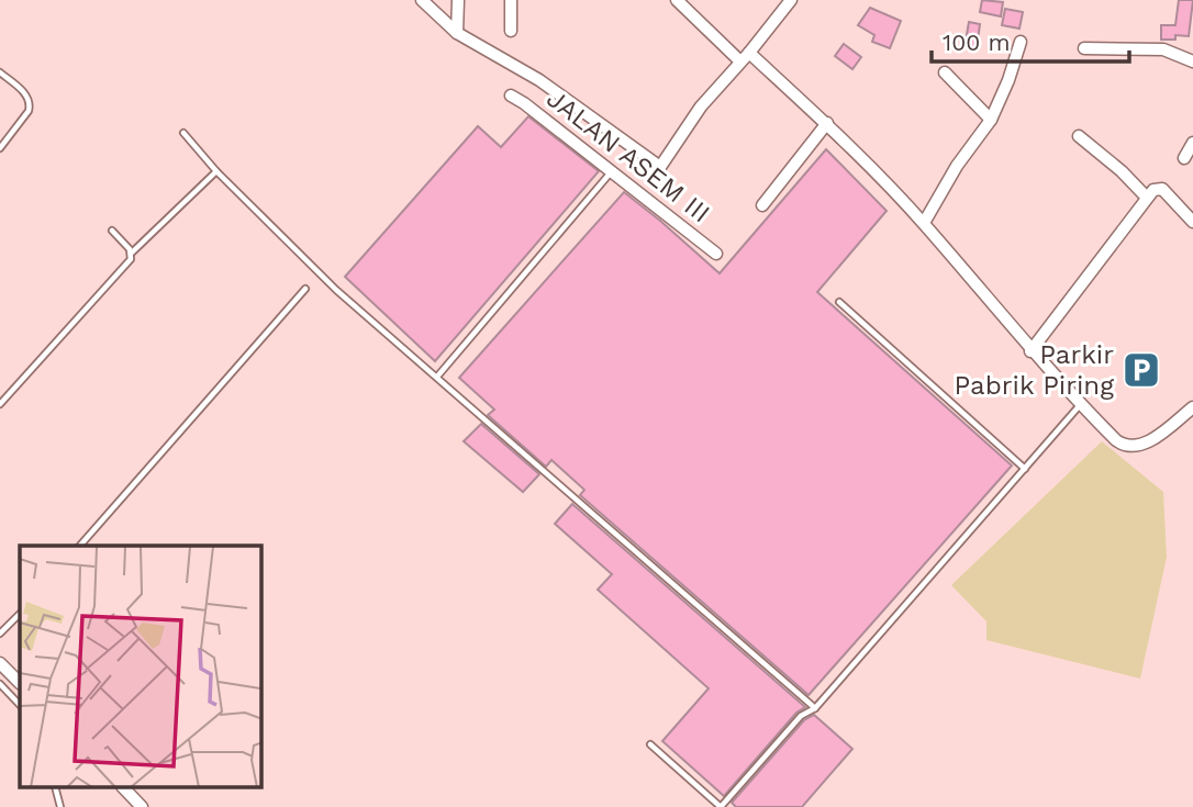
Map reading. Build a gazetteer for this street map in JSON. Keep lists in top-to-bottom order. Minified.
{"streets":{"street":["JALAN ASEM III"]},"places":{"parking":["Parkir Pabrik Piring"]},"scale_bar":"100 m"}
